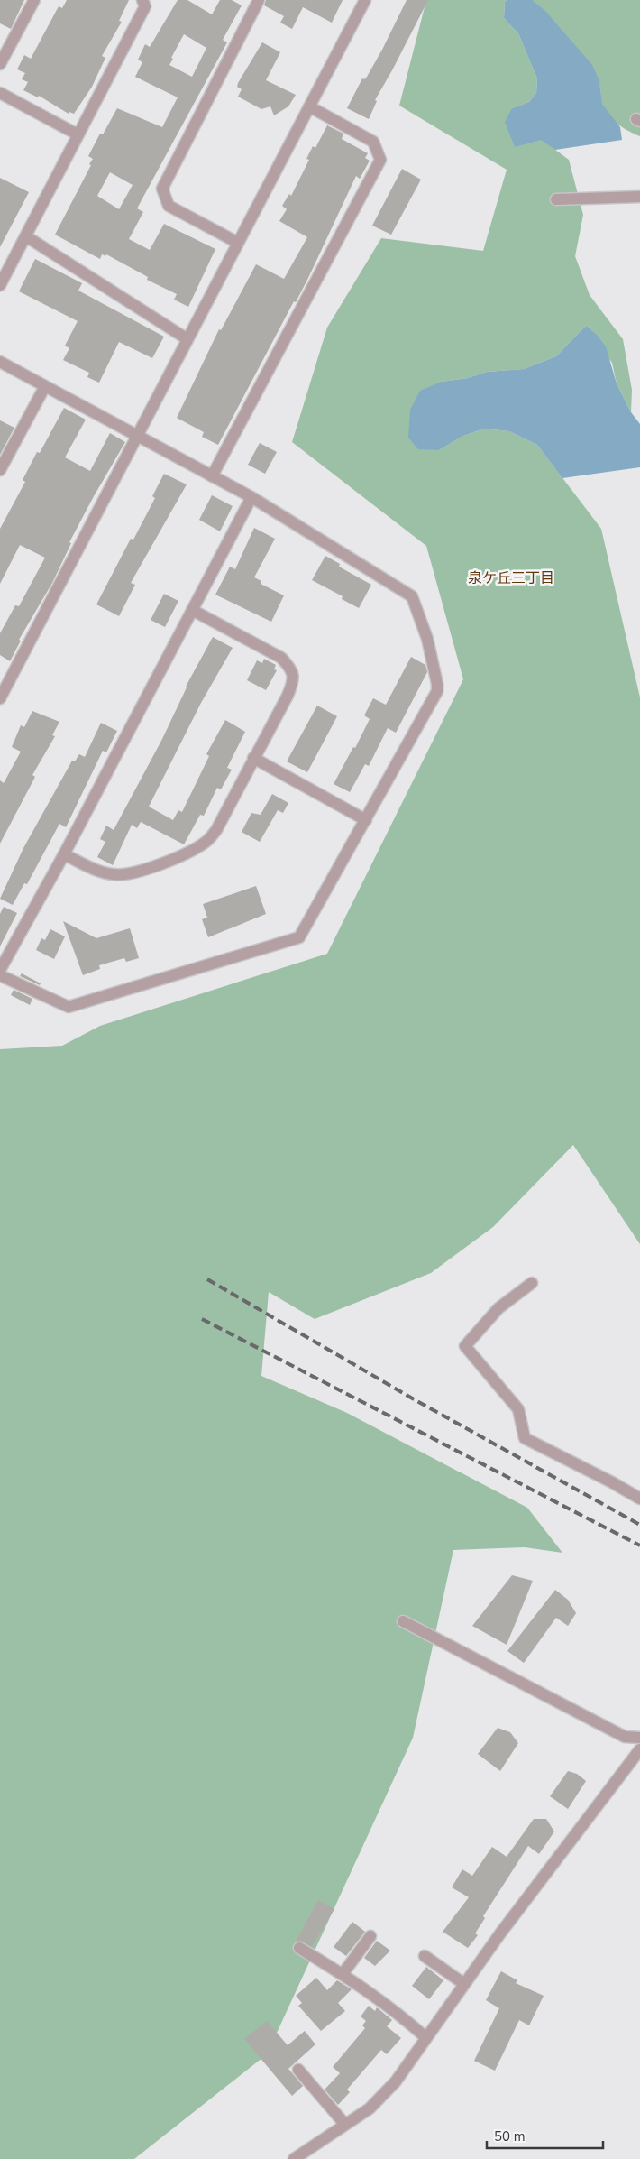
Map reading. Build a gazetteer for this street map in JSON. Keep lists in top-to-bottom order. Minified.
{"districts":["泉ケ丘三丁目"],"scale_bar":"50 m"}
